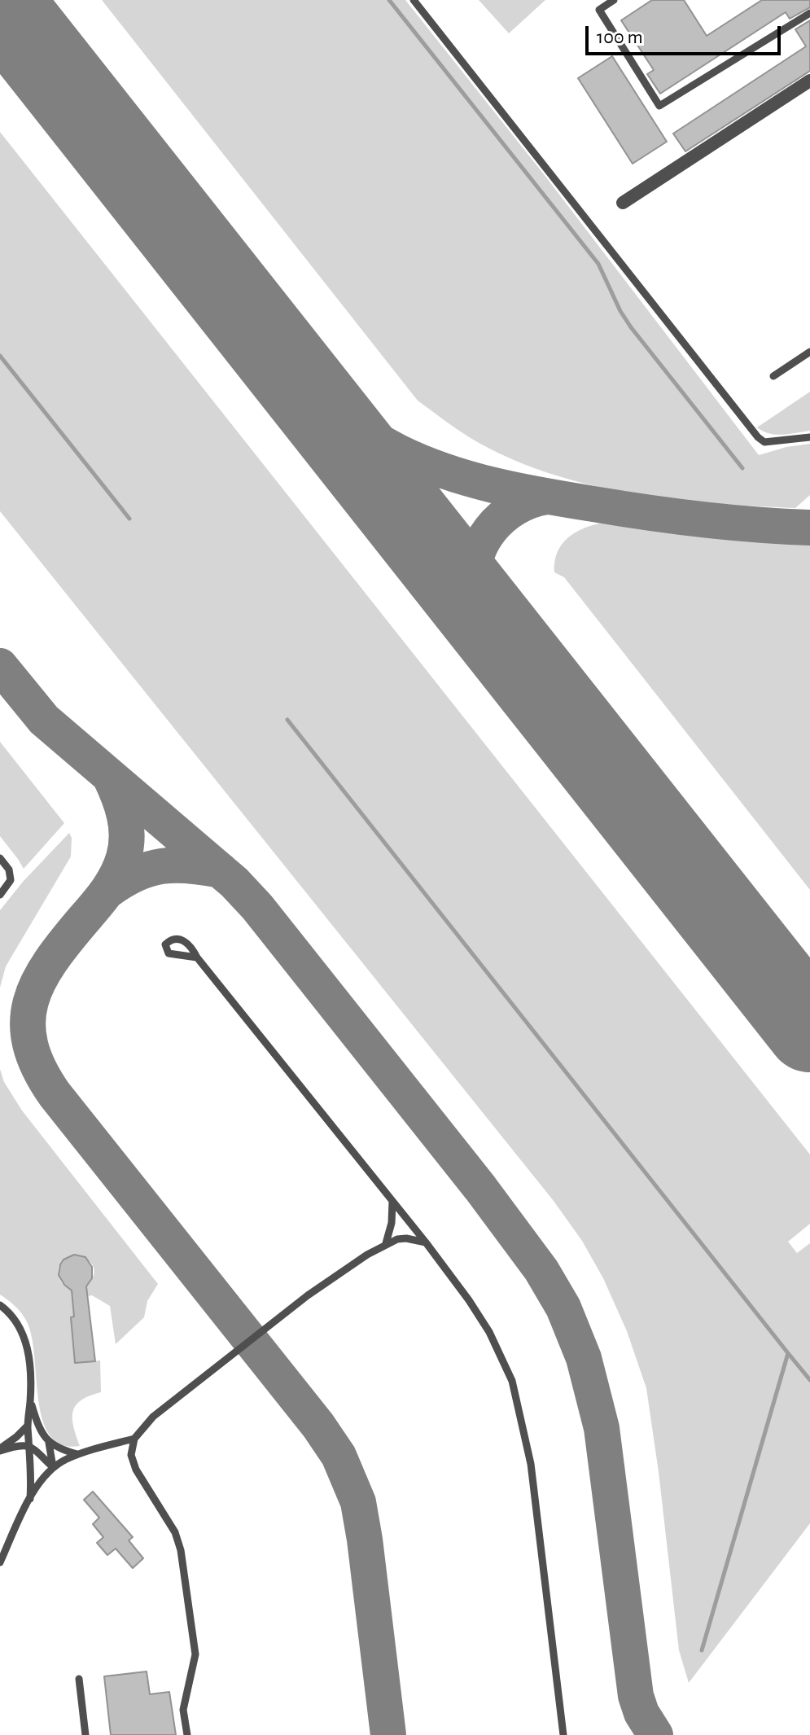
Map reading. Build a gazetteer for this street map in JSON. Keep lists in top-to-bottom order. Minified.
{"scale_bar":"100 m"}
